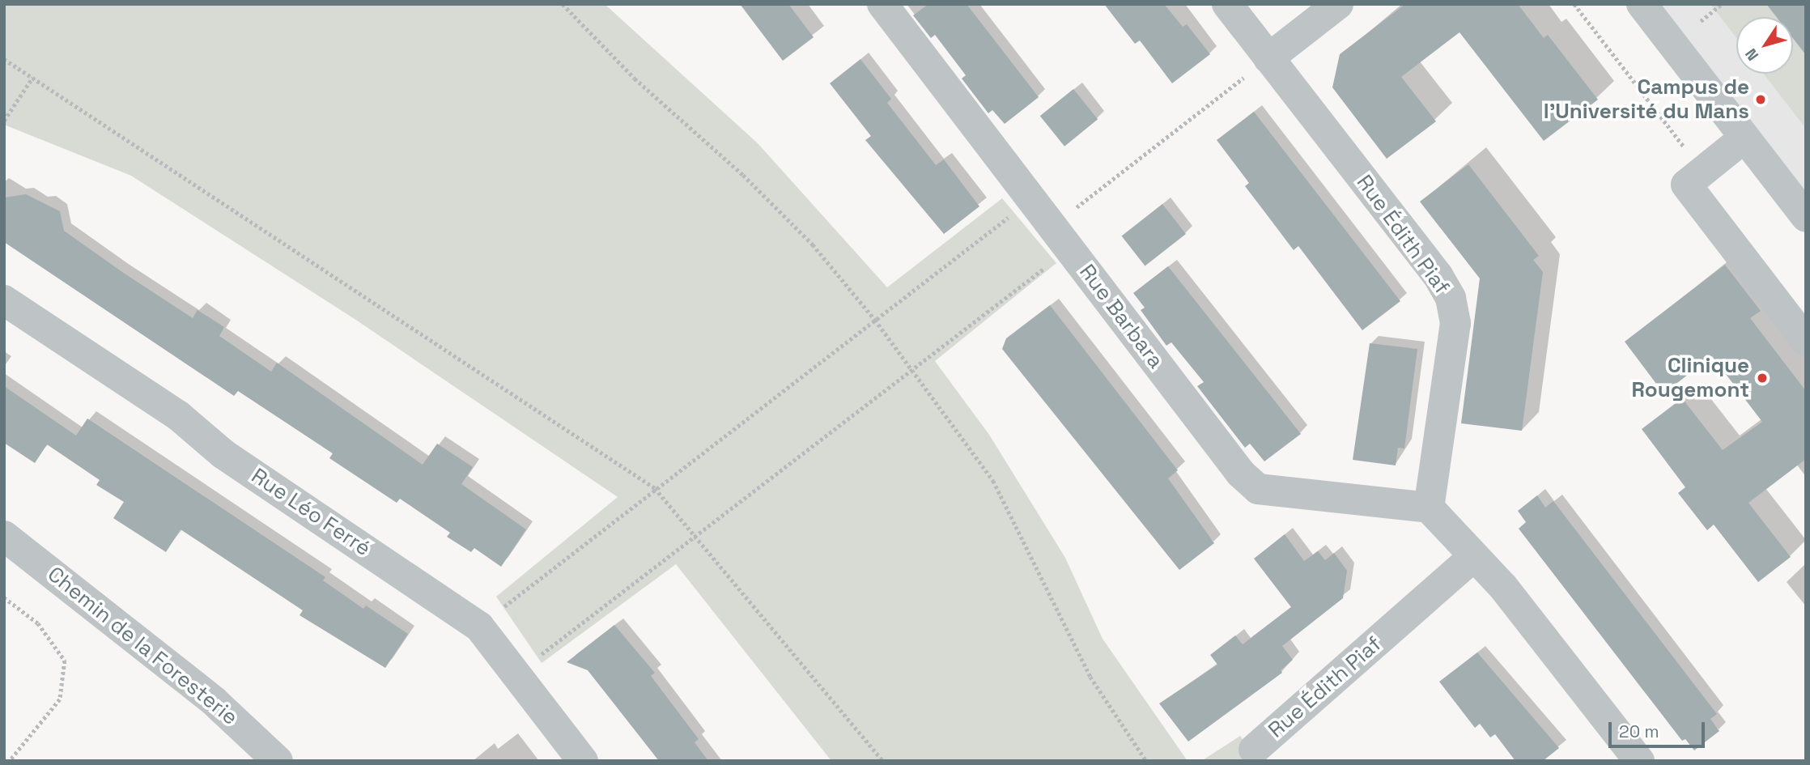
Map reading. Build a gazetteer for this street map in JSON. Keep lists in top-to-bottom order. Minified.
{"streets":{"street":["Rue Édith Piaf","Rue Barbara","Rue Léo Ferré","Chemin de la Foresterie"]},"crossings":[["Rue Édith Piaf","Rue Barbara"]],"places":["Campus de l'Université du Mans","Clinique Rougemont"],"scale_bar":"20 m","north":"bottom left"}
